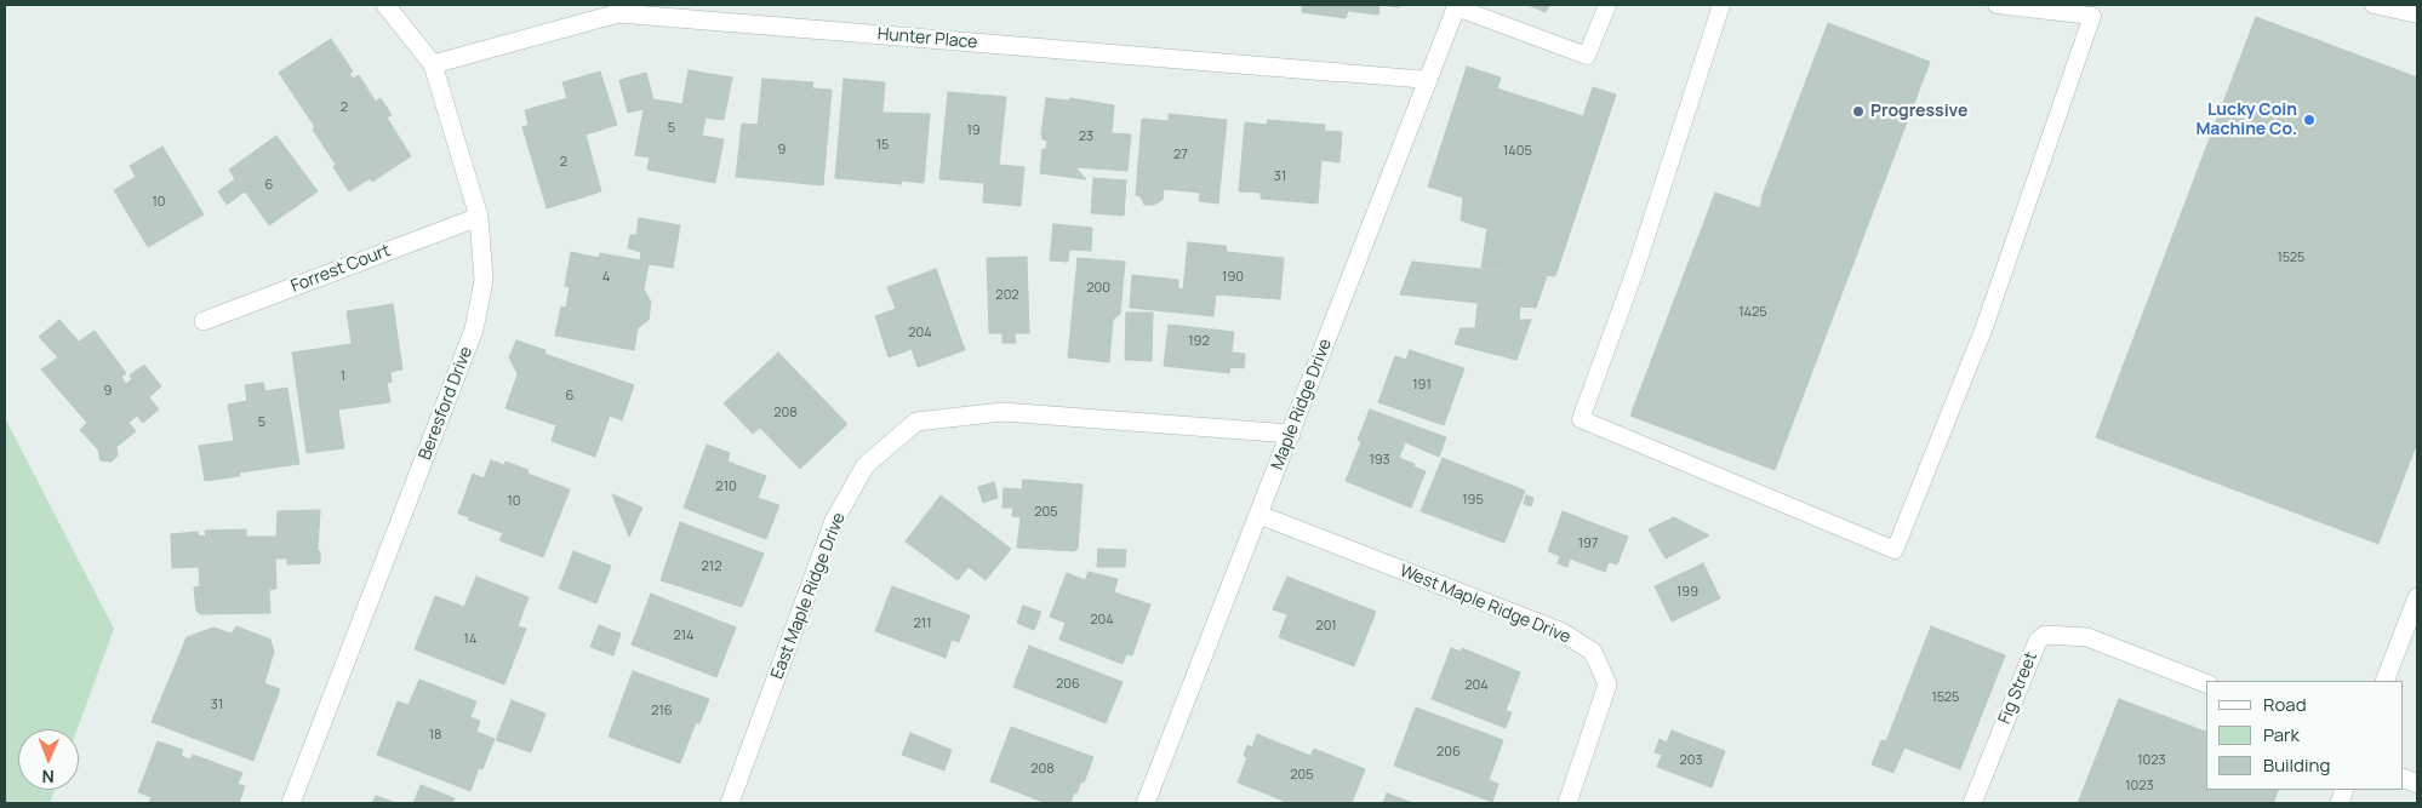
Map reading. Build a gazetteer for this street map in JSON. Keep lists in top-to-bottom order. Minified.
{"streets":{"street":["Hunter Place","Forrest Court","Beresford Drive","Maple Ridge Drive","East Maple Ridge Drive","West Maple Ridge Drive","Fig Street"]},"crossings":[["Hunter Place","Beresford Drive"],["Hunter Place","Maple Ridge Drive"],["Forrest Court","Beresford Drive"],["Maple Ridge Drive","East Maple Ridge Drive"],["Maple Ridge Drive","West Maple Ridge Drive"]],"places":["Progressive","Lucky Coin Machine Co."],"house_numbers":["2","5","19","23","15","9","1405","27","2","31","6","10","1525","4","190","200","202","1425","204","192","1","191","9","6","208","5","193","210","195","10","205","197","212","199","204","211","201","214","14","206","204","1525","31","216","18","206","203","1023","208","205","1023"],"legend":["Road","Park","Building"],"north":"bottom"}
